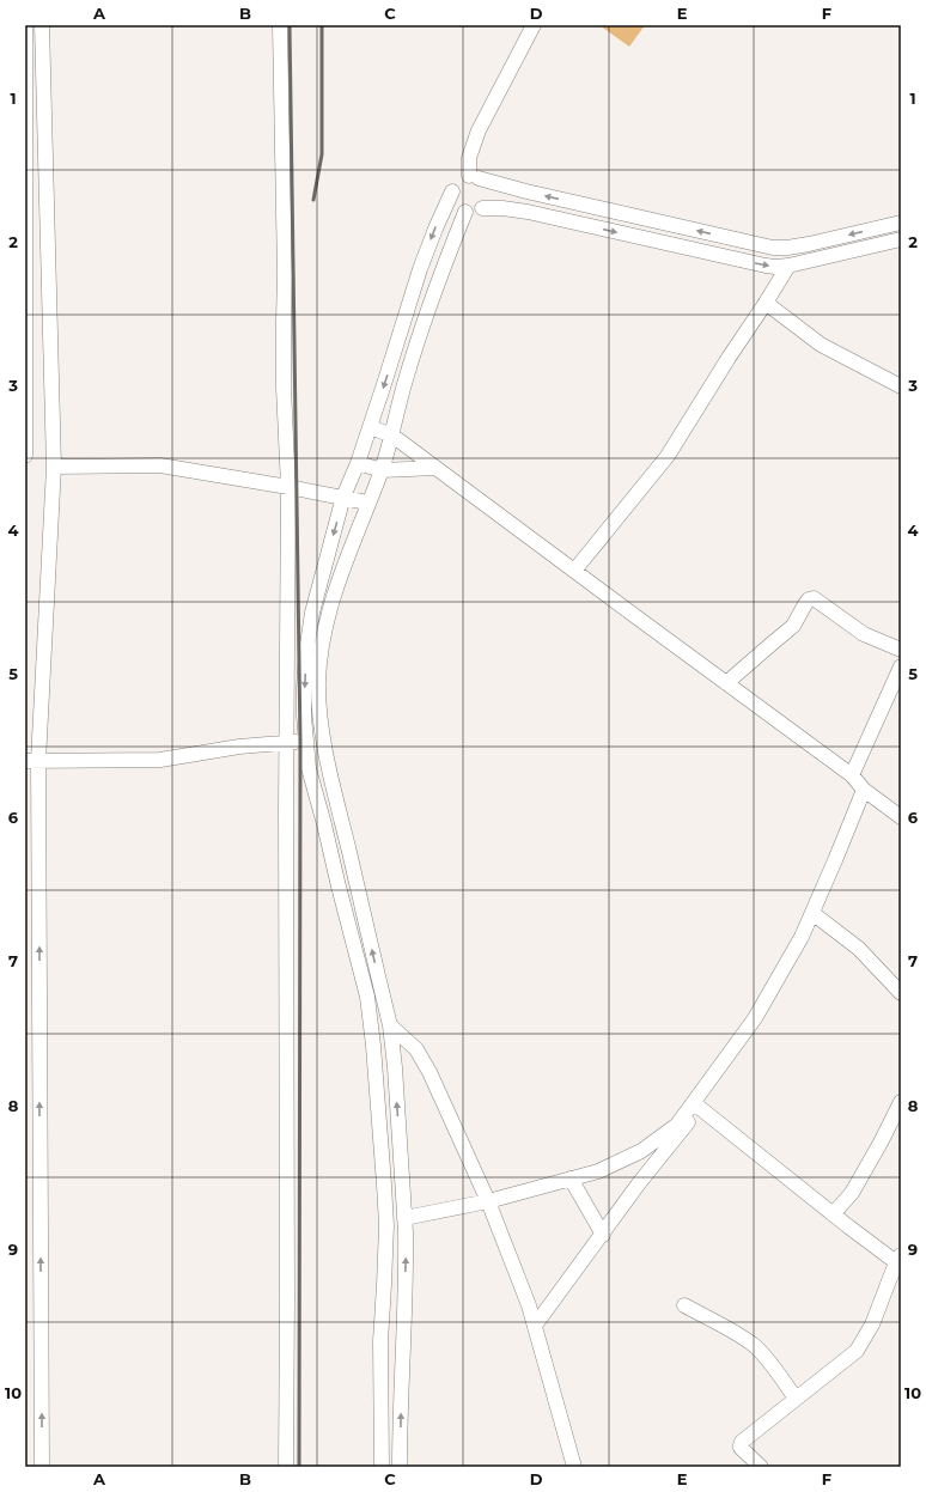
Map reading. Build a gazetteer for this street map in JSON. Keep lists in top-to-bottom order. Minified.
{"grid":{"columns":["A","B","C","D","E","F"],"rows":["1","2","3","4","5","6","7","8","9","10"]}}
